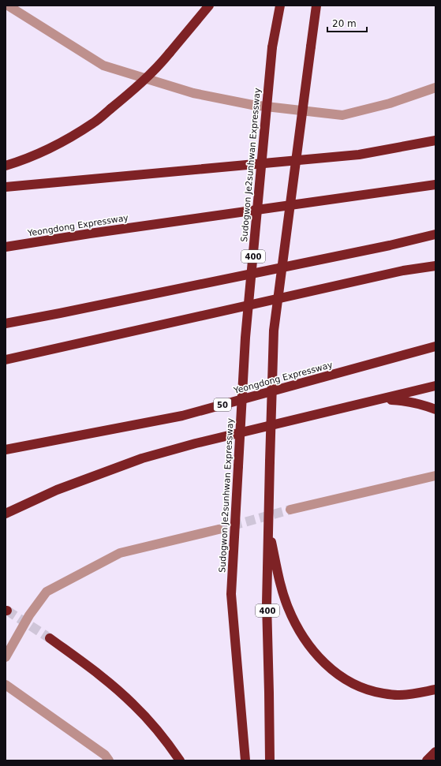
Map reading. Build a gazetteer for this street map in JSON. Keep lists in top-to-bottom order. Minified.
{"streets":{"highway":["Sudogwon Je2sunhwan Expressway","Yeongdong Expressway","400","50"]},"scale_bar":"20 m"}
